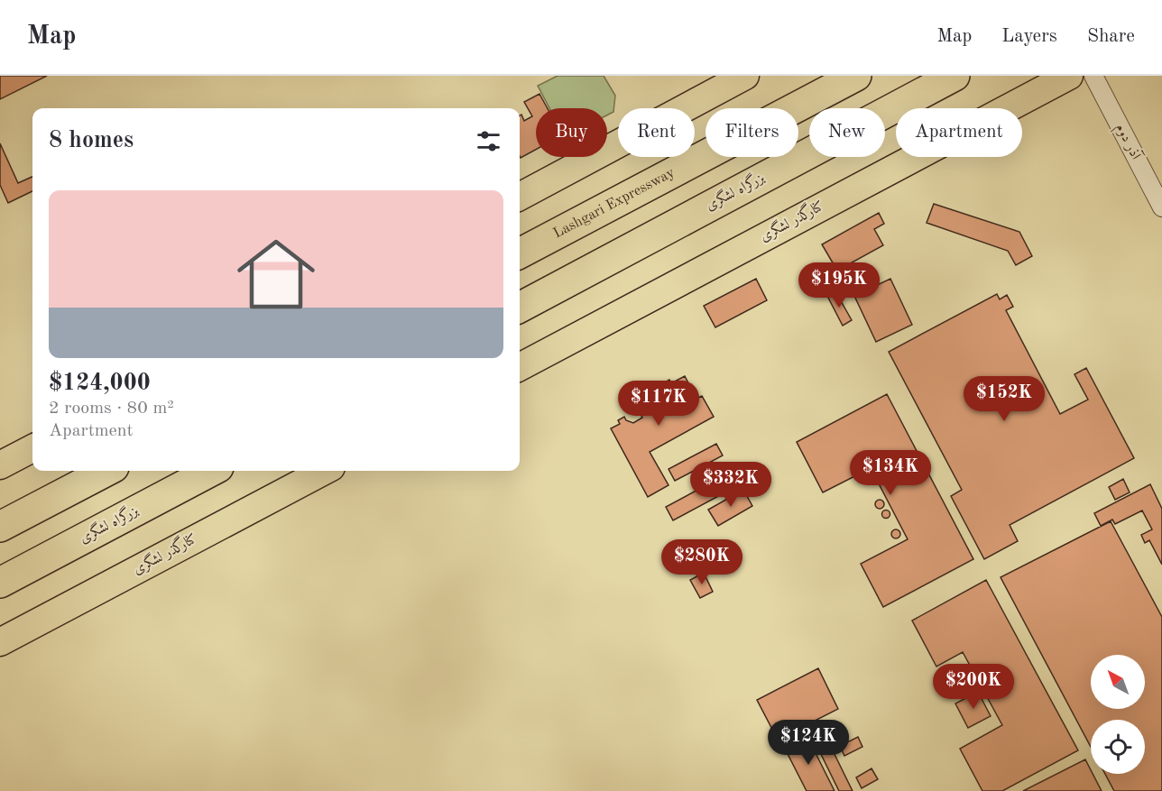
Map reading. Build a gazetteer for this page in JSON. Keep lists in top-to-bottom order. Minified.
{"streets":{"highway":["بزرگراه لشگری","Lashgari Expressway"],"main road":["کنارگذر لشگری"],"street":["آذر دوم"]},"north":"top left","page":{"header":"Map","nav":["Map","Layers","Share"],"chip":["Buy","Rent","Filters","New","Apartment"],"heading":"8 homes","list":[{"name":"$124,000","note":"2 rooms · 80 m² · Apartment"}],"price":["$195K","$152K","$117K","$134K","$332K","$280K","$200K","$124K"]}}
